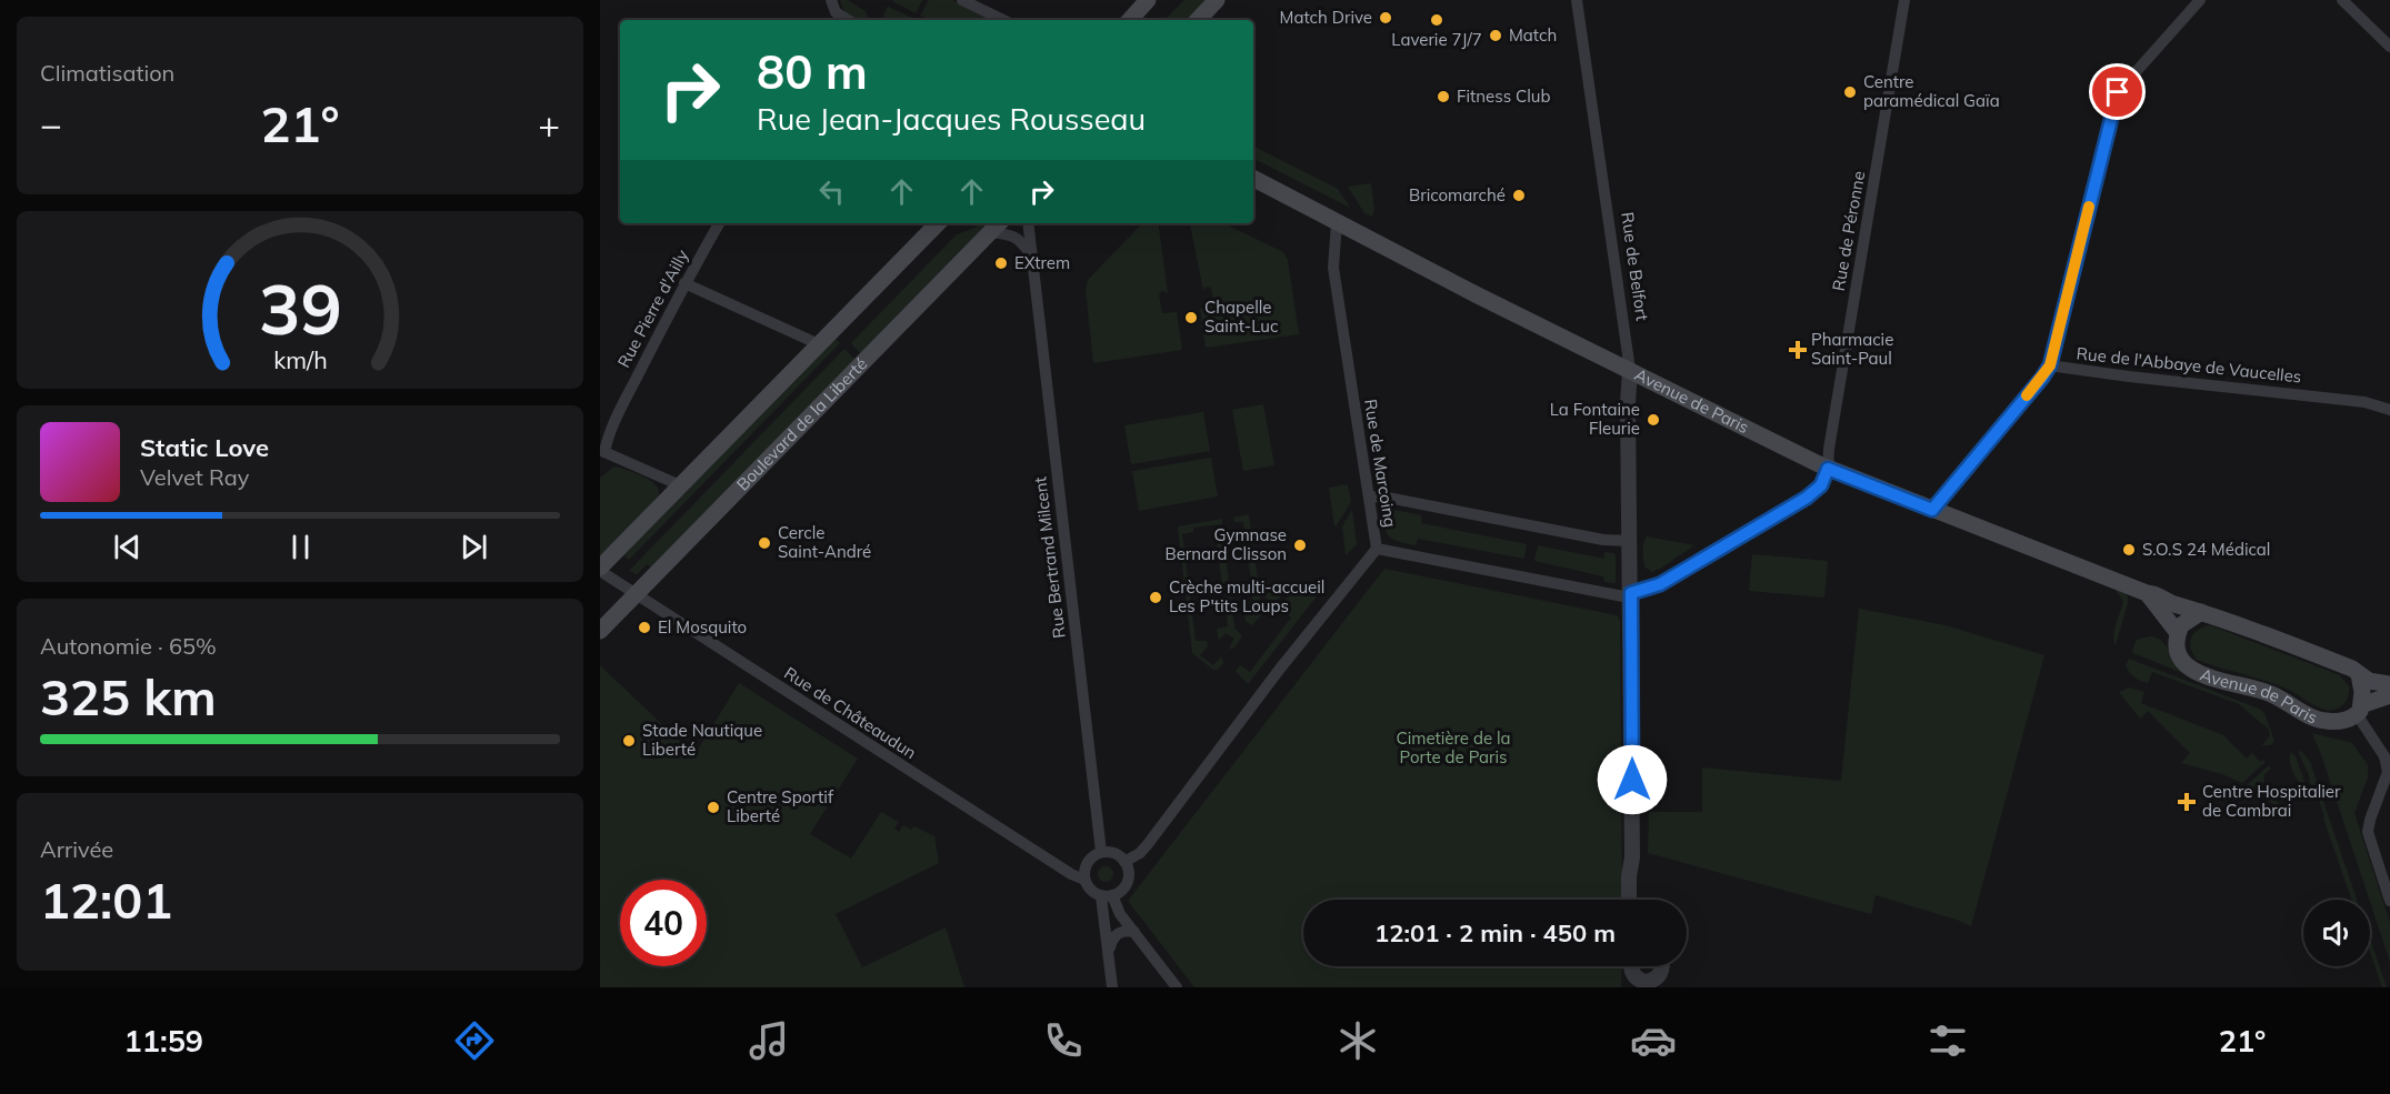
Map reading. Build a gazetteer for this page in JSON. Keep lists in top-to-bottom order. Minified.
{"streets":{"main road":["Avenue de Paris","Boulevard de la Liberté"],"street":["Rue de Péronne","Rue de Belfort","Rue Pierre d'Ailly","Rue de l'Abbaye de Vaucelles","Rue de Marcoing","Rue Bertrand Milcent","Rue de Châteaudun"]},"crossings":[["Rue de Péronne","Avenue de Paris"],["Rue de Belfort","Avenue de Paris"],["Avenue de Paris","Rue de Marcoing"],["Boulevard de la Liberté","Rue de Châteaudun"],["Rue de Marcoing","Rue Bertrand Milcent"],["Rue de Marcoing","Rue de Châteaudun"],["Rue Bertrand Milcent","Rue de Châteaudun"]],"parks":["Cimetière de la Porte de Paris"],"places":{"other":["Match Drive","Laverie 7J/7","Match","Centre paramédical Gaïa","Fitness Club","Bricomarché","EXtrem","Chapelle Saint-Luc","La Fontaine Fleurie","Cercle Saint-André","Gymnase Bernard Clisson","S.O.S 24 Médical","Crèche multi-accueil Les P'tits Loups","El Mosquito","Stade Nautique Liberté","Centre Sportif Liberté"],"health":["Pharmacie Saint-Paul","Centre Hospitalier de Cambrai"]},"page":{"tile":["Climatisation",["Autonomie · 65%","325 km"],["Arrivée","12:01"]],"turn":["80 m","Rue Jean-Jacques Rousseau"],"heat":["−","21°","+"],"song":["Static Love","Velvet Ray"],"limit":"40","trip":"12:01 · 2 min · 450 m","tabs":["11:59","21°"],"gauge":["39","km/h"]}}
